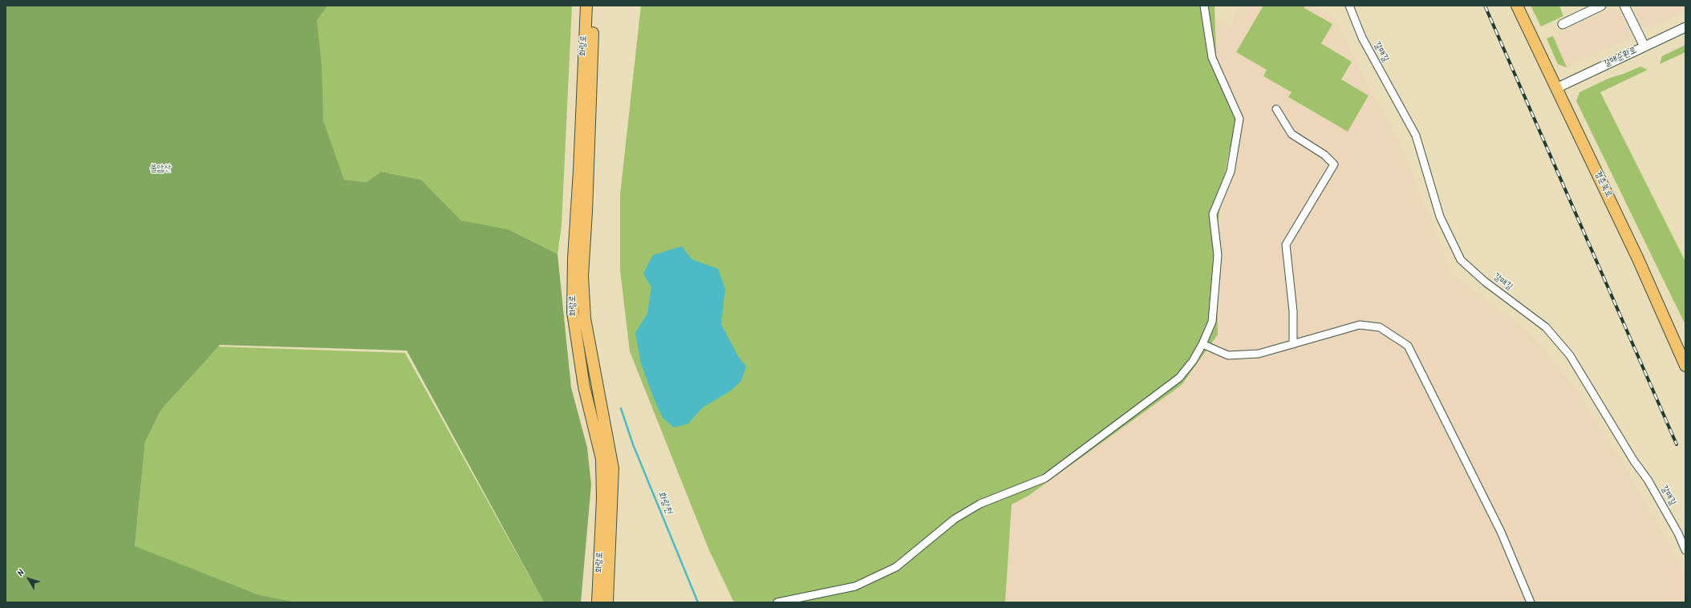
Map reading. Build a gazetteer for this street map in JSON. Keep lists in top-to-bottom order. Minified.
{"streets":{"main road":["화랑로","경춘북로"],"street":["갈매길","갈매순환로"]},"crossings":[["갈매순환로","경춘북로"]],"water":["화랑천"],"parks":["불암산"],"north":"top left"}
